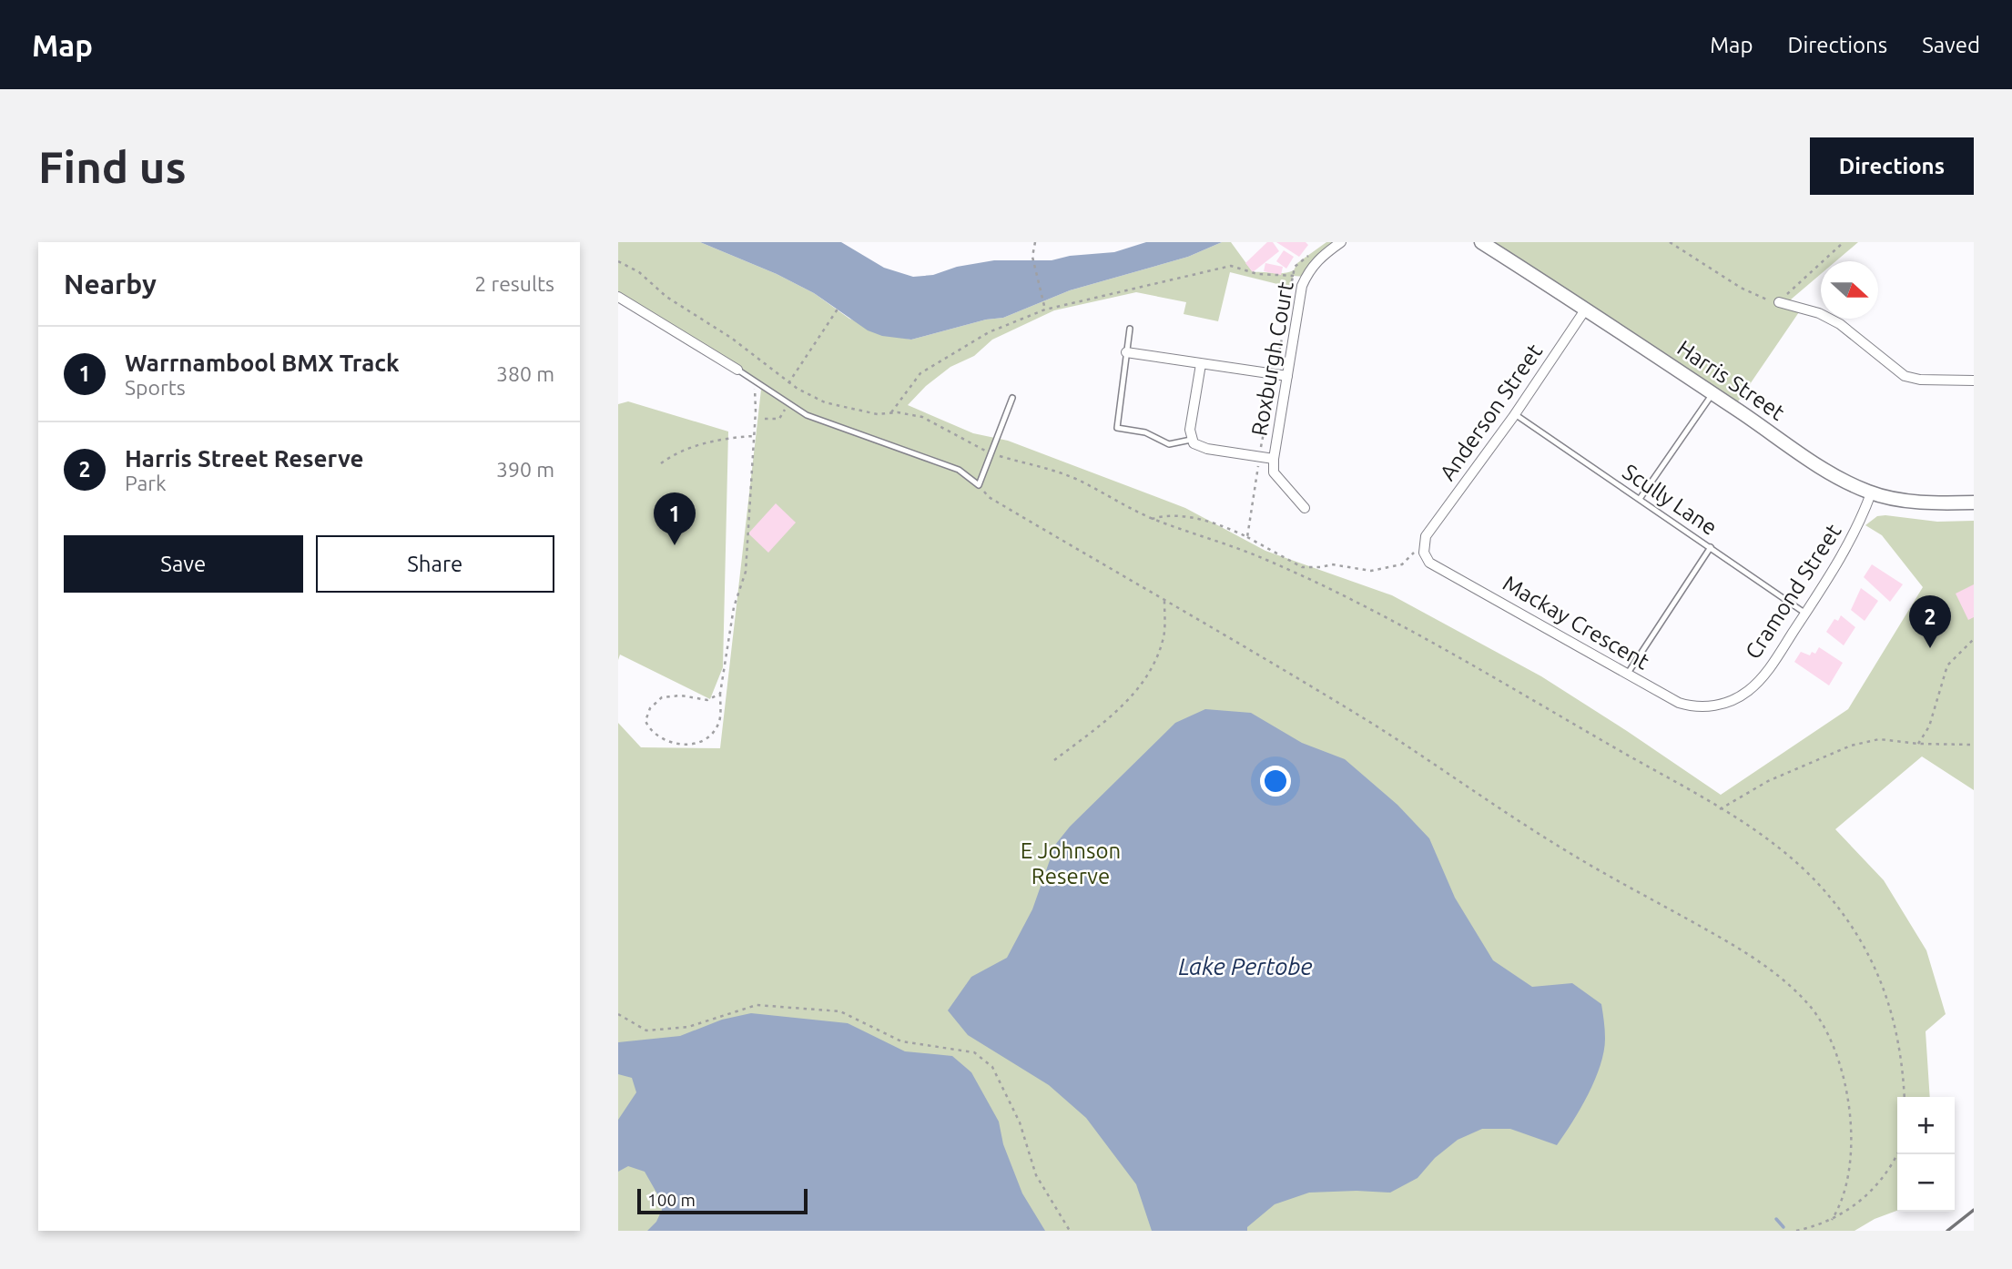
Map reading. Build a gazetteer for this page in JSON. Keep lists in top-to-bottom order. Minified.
{"streets":{"street":["Roxburgh Court","Harris Street","Anderson Street","Cramond Street","Mackay Crescent"],"lane":["Scully Lane"]},"crossings":[["Harris Street","Anderson Street"],["Harris Street","Cramond Street"],["Anderson Street","Scully Lane"],["Anderson Street","Mackay Crescent"],["Scully Lane","Cramond Street"],["Cramond Street","Mackay Crescent"]],"water":["Lake Pertobe"],"parks":["E Johnson Reserve"],"scale_bar":"100 m","north":"right","page":{"header":"Map","nav":["Map","Directions","Saved"],"buttons":["Directions",["Save","Share"]],"title":"Find us","heading":["Nearby","2 results"],"list":[{"mark":"1","name":"Warrnambool BMX Track","note":"Sports","value":"380 m"},{"mark":"2","name":"Harris Street Reserve","note":"Park","value":"390 m"}],"pins":["1","2"],"map_buttons":["+","−"],"scale":"100 m"}}
